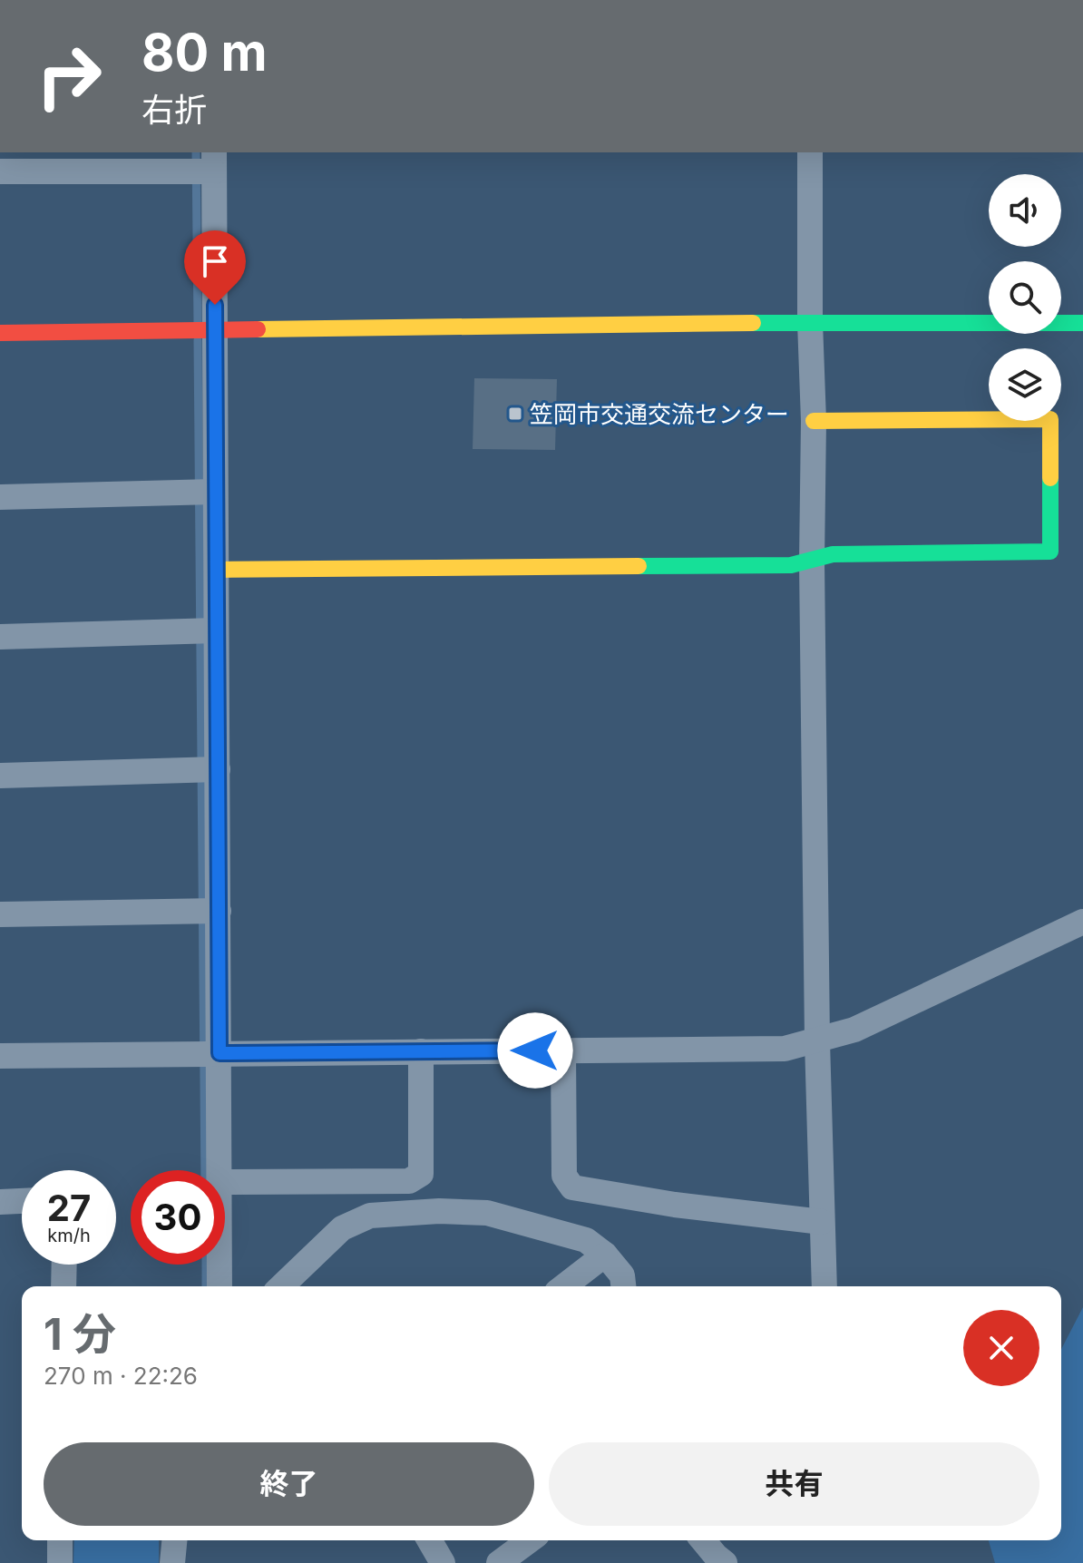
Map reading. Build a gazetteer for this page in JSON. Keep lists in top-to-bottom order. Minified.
{"places":{"transit":["笠岡市交通交流センター"]},"page":{"turn":["80 m","右折"],"speed":"27 km/h","limit":"30","heading":["1 分","270 m · 22:26"],"buttons":["終了","共有"]}}
